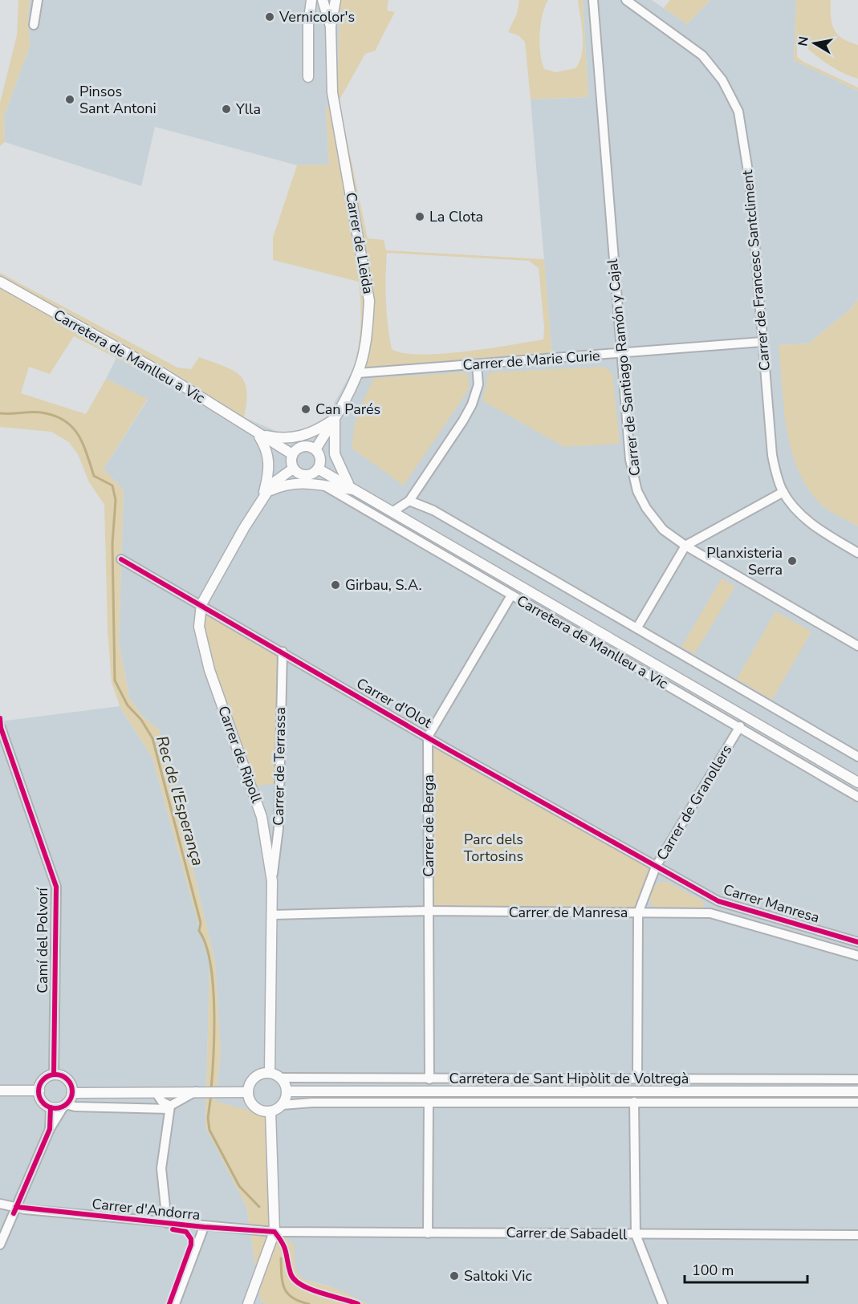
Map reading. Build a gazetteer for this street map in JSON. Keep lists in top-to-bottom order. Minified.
{"streets":{"street":["Carrer de Lleida","Carrer de Francesc Santcliment","Carretera de Manlleu a Vic","Carrer de Marie Curie","Carrer de Santiago Ramón y Cajal","Carrer d'Olot","Carrer de Ripoll","Carrer de Terrassa","Carrer de Granollers","Carrer de Berga","Carrer Manresa","Carrer de Manresa","Camí del Polvorí","Carretera de Sant Hipòlit de Voltregà","Carrer d'Andorra","Carrer de Sabadell"]},"crossings":[["Carrer de Lleida","Carretera de Manlleu a Vic"],["Carrer de Lleida","Carrer de Marie Curie"],["Carrer de Lleida","Carrer de Ripoll"],["Carrer de Francesc Santcliment","Carrer de Marie Curie"],["Carretera de Manlleu a Vic","Carrer de Ripoll"],["Carretera de Manlleu a Vic","Carrer de Granollers"],["Carrer de Marie Curie","Carrer de Santiago Ramón y Cajal"],["Carrer d'Olot","Carrer de Ripoll"],["Carrer d'Olot","Carrer de Terrassa"],["Carrer d'Olot","Carrer de Granollers"],["Carrer d'Olot","Carrer de Berga"],["Carrer d'Olot","Carrer Manresa"],["Carrer de Ripoll","Carrer de Terrassa"],["Carrer de Ripoll","Carrer de Manresa"],["Carrer de Ripoll","Carretera de Sant Hipòlit de Voltregà"],["Carrer de Granollers","Carrer Manresa"],["Carrer de Granollers","Carrer de Manresa"],["Carrer de Granollers","Carretera de Sant Hipòlit de Voltregà"],["Carrer de Berga","Carrer de Manresa"],["Carrer de Berga","Carretera de Sant Hipòlit de Voltregà"],["Carrer d'Andorra","Carrer de Sabadell"]],"water":["Rec de l'Esperança"],"parks":["Parc dels Tortosins"],"places":["Vernicolor's","Pinsos Sant Antoni","Ylla","La Clota","Can Parés","Planxisteria Serra","Girbau, S.A.","Saltoki Vic"],"scale_bar":"100 m","north":"left"}
